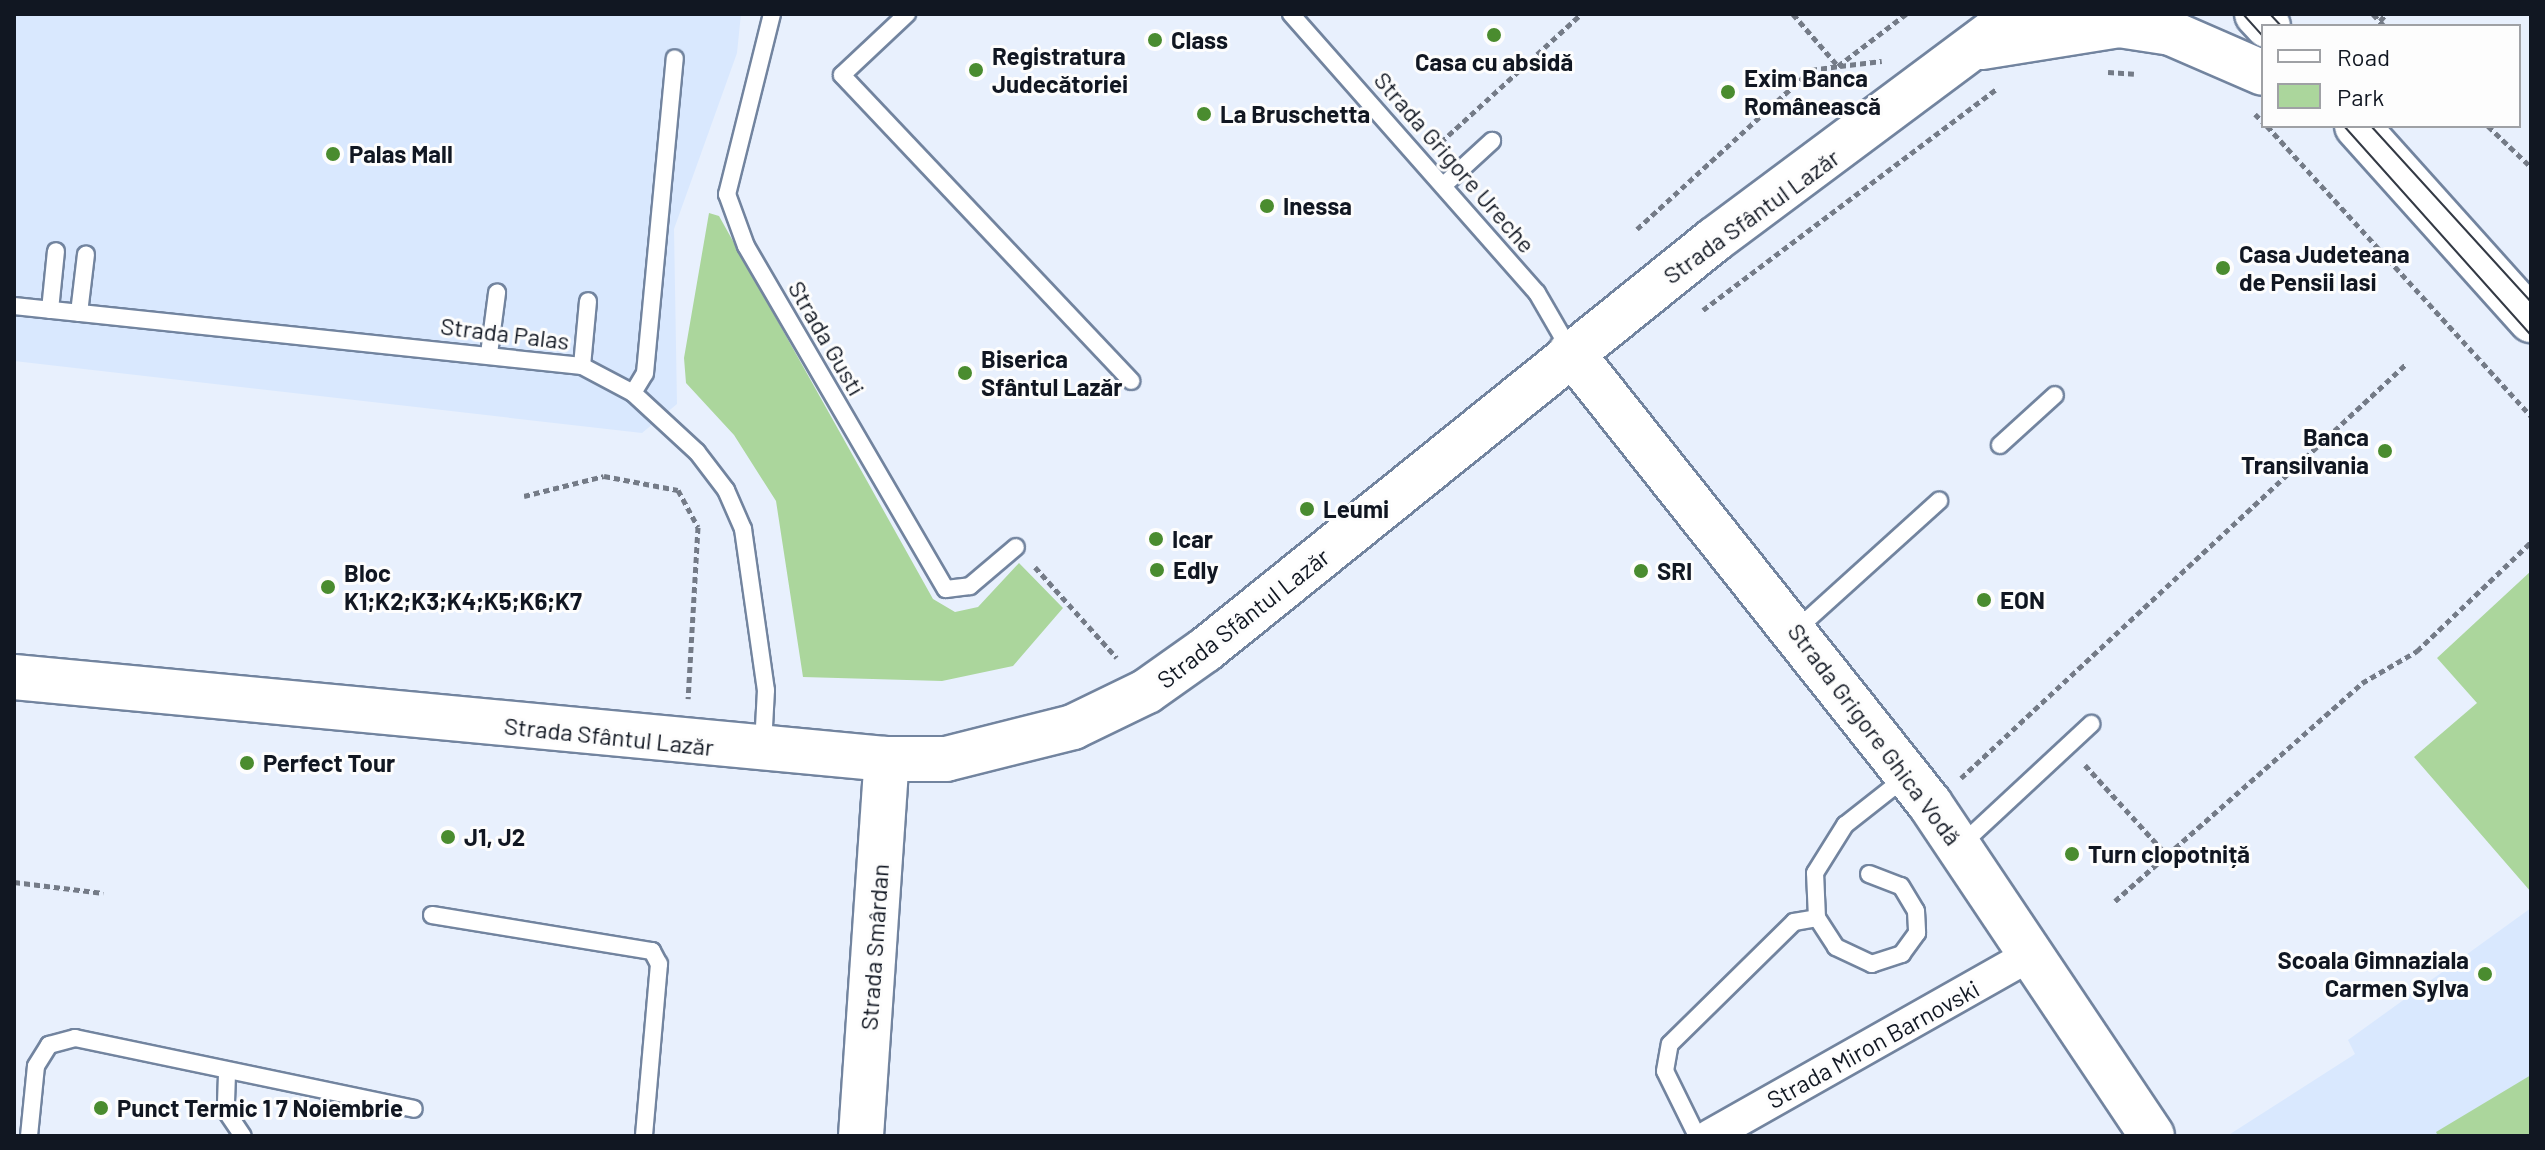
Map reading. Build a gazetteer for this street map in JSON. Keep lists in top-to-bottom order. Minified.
{"streets":{"main road":["Strada Sfântul Lazăr","Strada Grigore Ghica Vodă","Strada Smârdan"],"street":["Strada Miron Barnovski"],"lane":["Strada Grigore Ureche","Strada Palas","Strada Gusti"]},"crossings":[["Strada Grigore Ureche","Strada Sfântul Lazăr"],["Strada Grigore Ureche","Strada Grigore Ghica Vodă"],["Strada Sfântul Lazăr","Strada Palas"],["Strada Sfântul Lazăr","Strada Grigore Ghica Vodă"],["Strada Sfântul Lazăr","Strada Smârdan"],["Strada Grigore Ghica Vodă","Strada Miron Barnovski"]],"places":["Casa cu absidă","Class","Registratura Judecătoriei","Exim Banca Românească","La Bruschetta","Palas Mall","Inessa","Casa Judeteana de Pensii Iasi","Biserica Sfântul Lazăr","Banca Transilvania","Leumi","Icar","Edly","SRI","Bloc K1;K2;K3;K4;K5;K6;K7","EON","Perfect Tour","J1, J2","Turn clopotniță","Scoala Gimnaziala Carmen Sylva","Punct Termic 1 7 Noiembrie"],"legend":["Road","Park"]}
